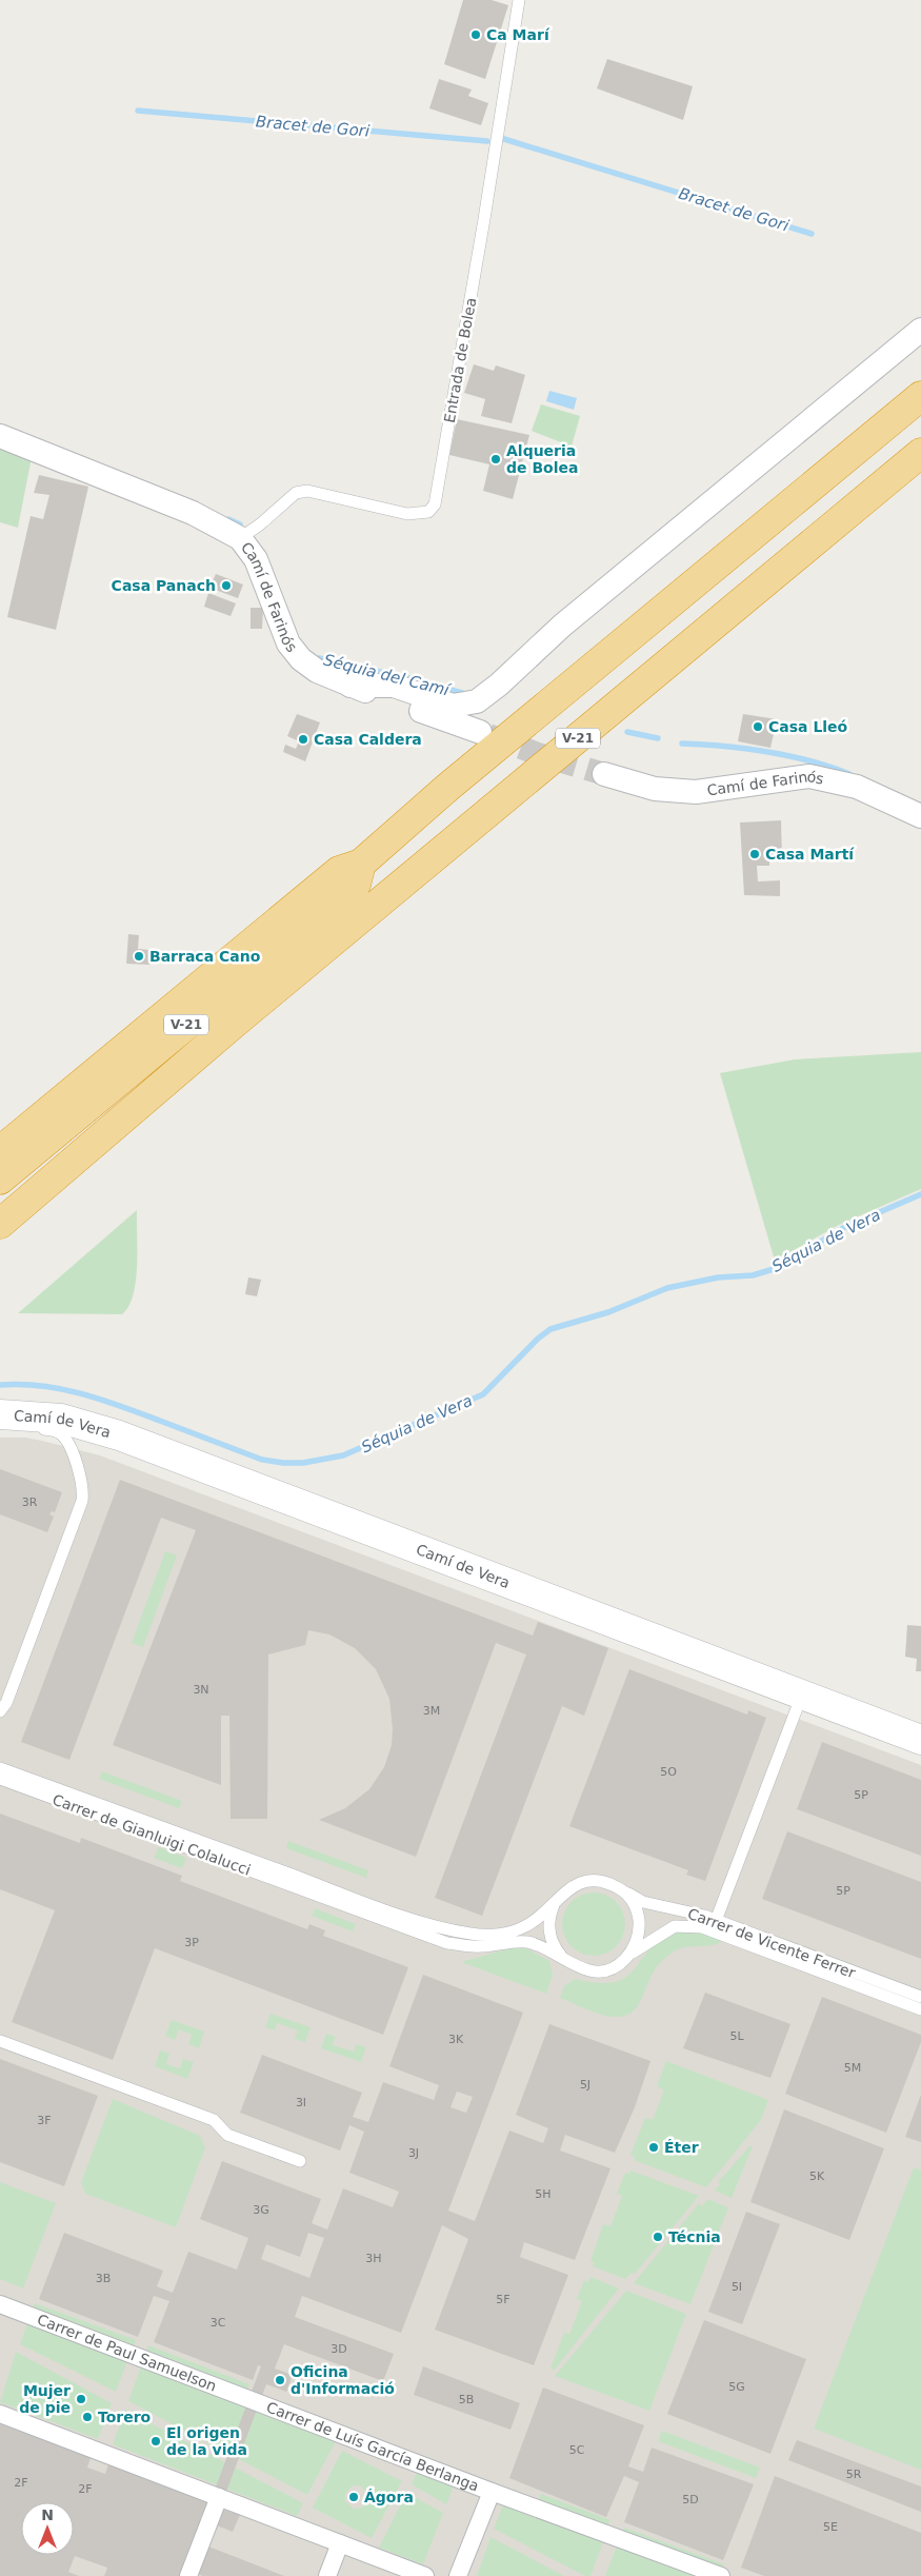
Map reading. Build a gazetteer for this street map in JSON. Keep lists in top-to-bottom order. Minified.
{"streets":{"highway":["V-21"],"street":["Camí de Farinós","Camí de Vera","Carrer de Paul Samuelson","Carrer de Luís García Berlanga"],"lane":["Entrada de Bolea","Carrer de Gianluigi Colalucci","Carrer de Vicente Ferrer"]},"crossings":[["Entrada de Bolea","Camí de Farinós"],["Carrer de Gianluigi Colalucci","Carrer de Vicente Ferrer"],["Carrer de Paul Samuelson","Carrer de Luís García Berlanga"]],"water":["Bracet de Gori","Séquia del Camí","Séquia de Vera"],"places":["Ca Marí","Alqueria de Bolea","Casa Panach","Casa Lleó","Casa Caldera","Casa Martí","Barraca Cano","Éter","Técnia","Oficina d'Informació","Mujer de pie","Torero","El origen de la vida","Ágora"],"house_numbers":["3R","3N","3M","5O","5P","5P","3P","5L","3K","5M","5J","3I","3F","3J","5K","5H","3G","3H","3B","5I","5F","3C","3D","5G","5B","5C","5R","2F","2F","5D","5E"],"north":"top"}
